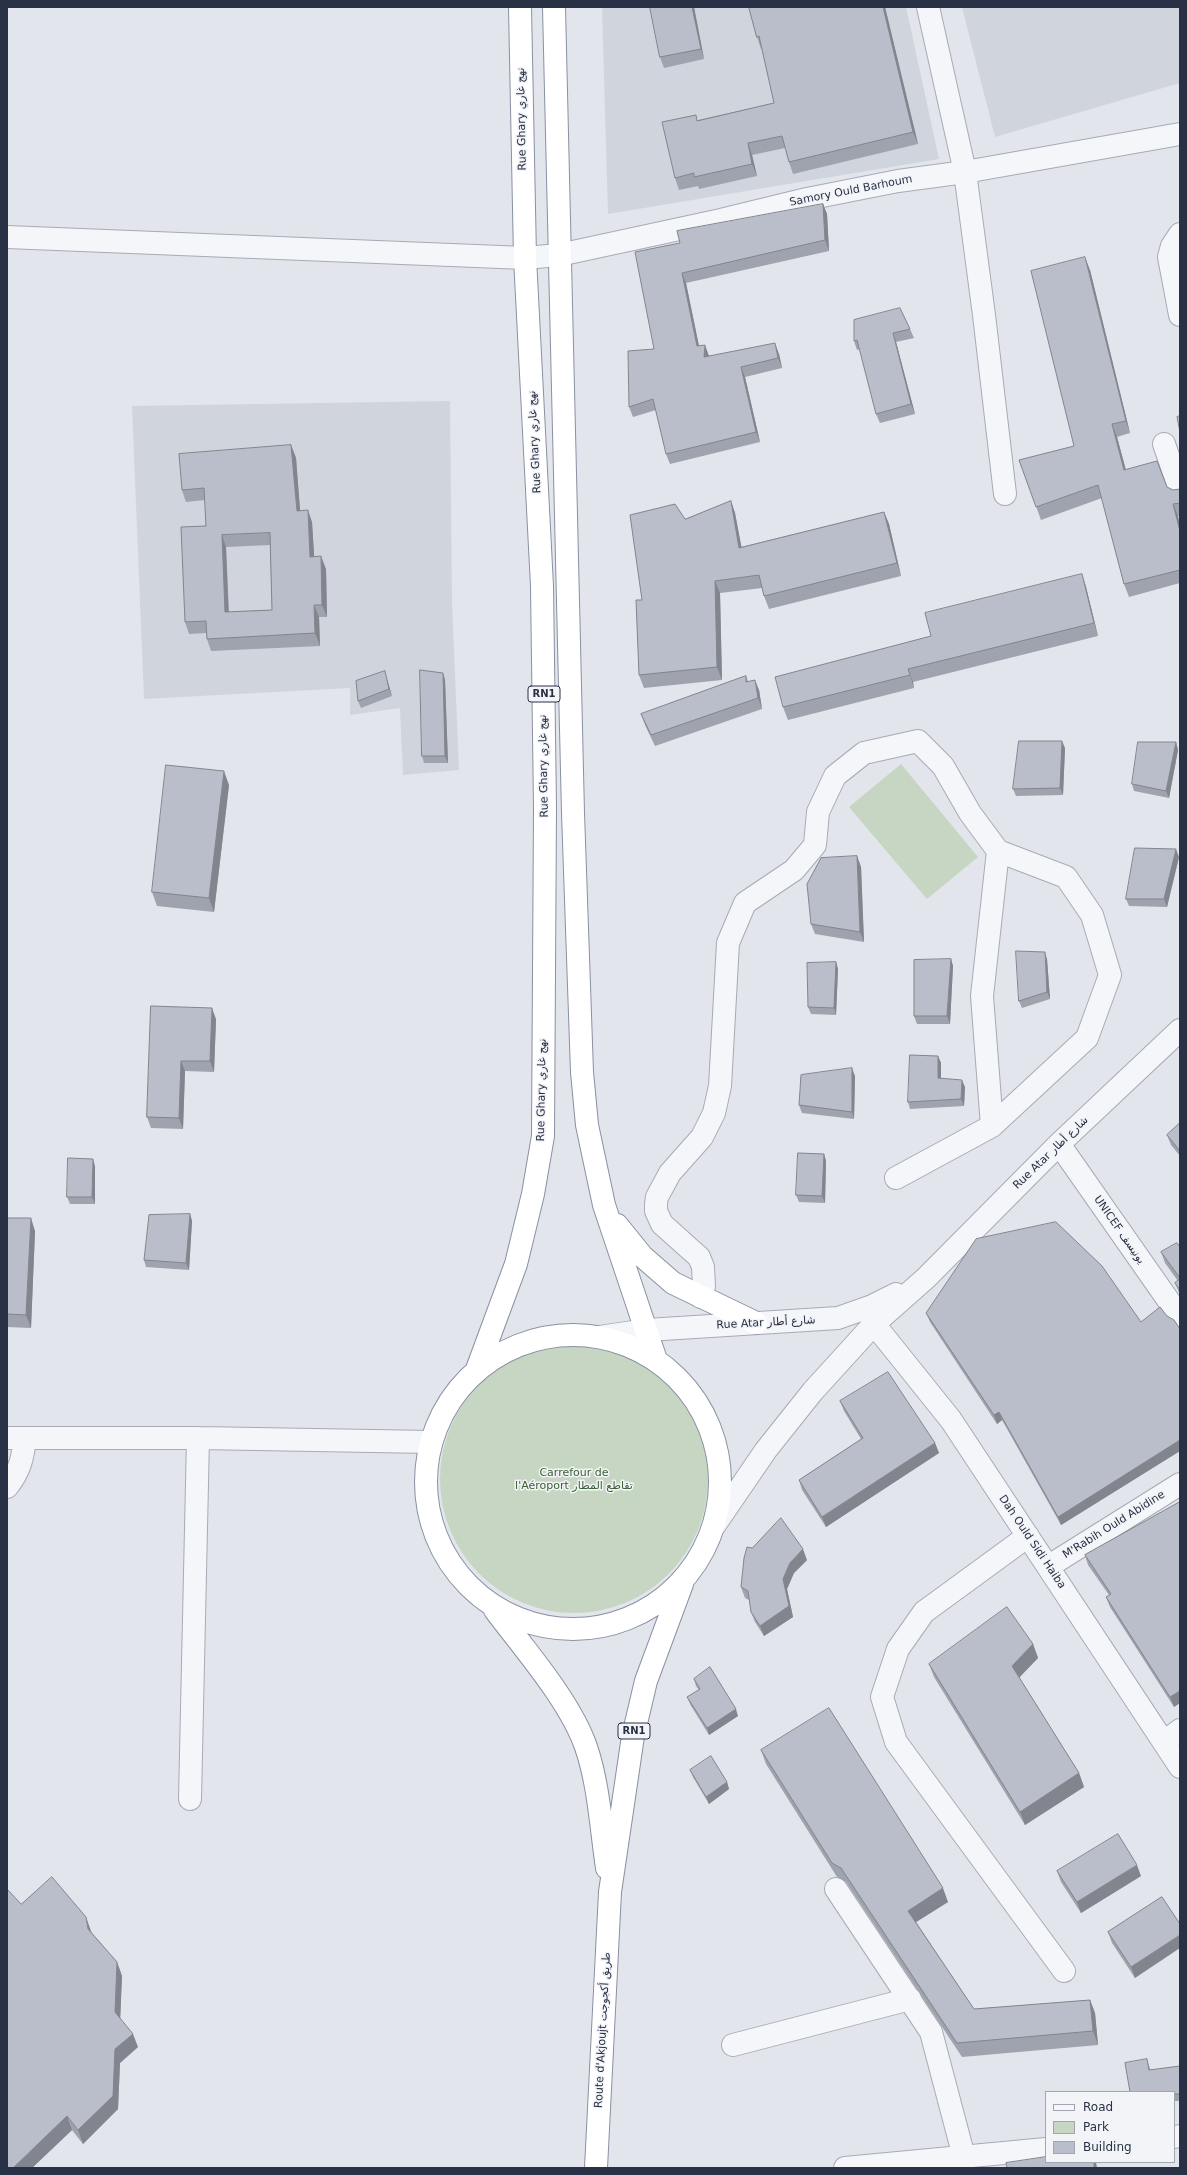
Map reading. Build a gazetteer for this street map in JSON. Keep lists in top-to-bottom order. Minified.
{"streets":{"highway":["Rue Ghary نهج غاري","RN1","Route d'Akjoujt طريق أكجوجت"],"street":["Samory Ould Barhoum","Rue Atar شارع أطار","UNICEF يونيسف","M'Rabih Ould Abidine","Dah Ould Sidi Haiba"]},"crossings":[["Rue Ghary نهج غاري","Samory Ould Barhoum"],["Samory Ould Barhoum","RN1"],["RN1","Rue Atar شارع أطار"],["Rue Atar شارع أطار","UNICEF يونيسف"],["Rue Atar شارع أطار","Dah Ould Sidi Haiba"],["M'Rabih Ould Abidine","Dah Ould Sidi Haiba"]],"parks":["Carrefour de l'Aéroport تقاطع المطار"],"legend":["Road","Park","Building"]}
